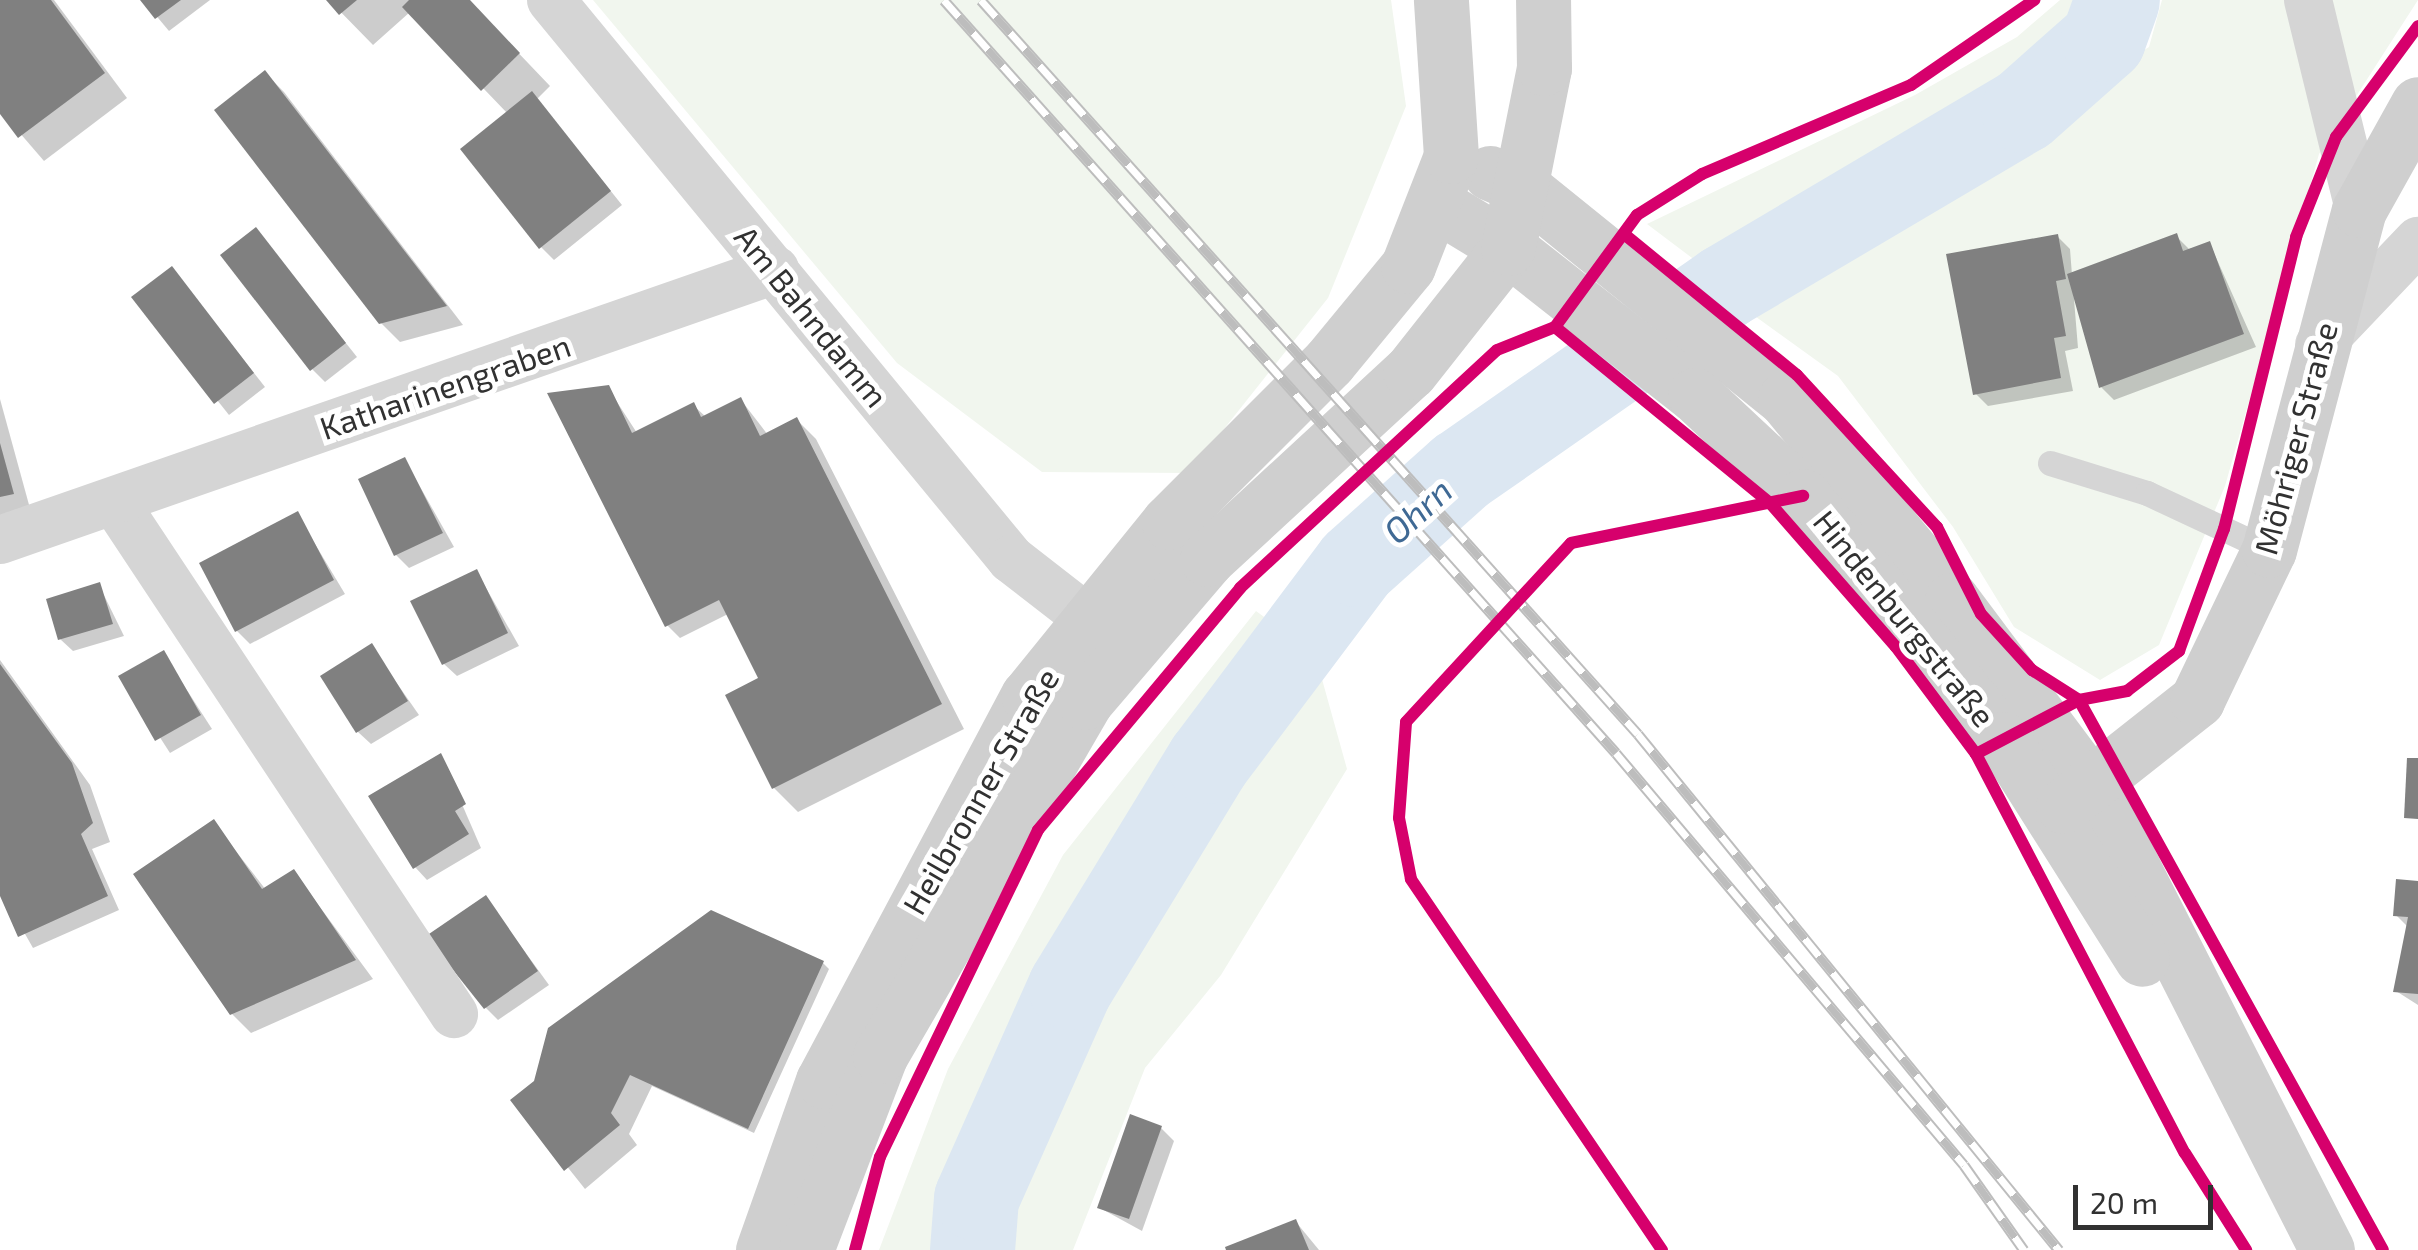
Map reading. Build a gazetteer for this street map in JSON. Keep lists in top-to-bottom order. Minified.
{"streets":{"street":["Am Bahndamm","Katharinengraben","Möhriger Straße","Hindenburgstraße","Heilbronner Straße"]},"crossings":[["Am Bahndamm","Katharinengraben"],["Am Bahndamm","Heilbronner Straße"],["Möhriger Straße","Hindenburgstraße"],["Hindenburgstraße","Heilbronner Straße"]],"water":["Ohrn"],"scale_bar":"20 m"}
